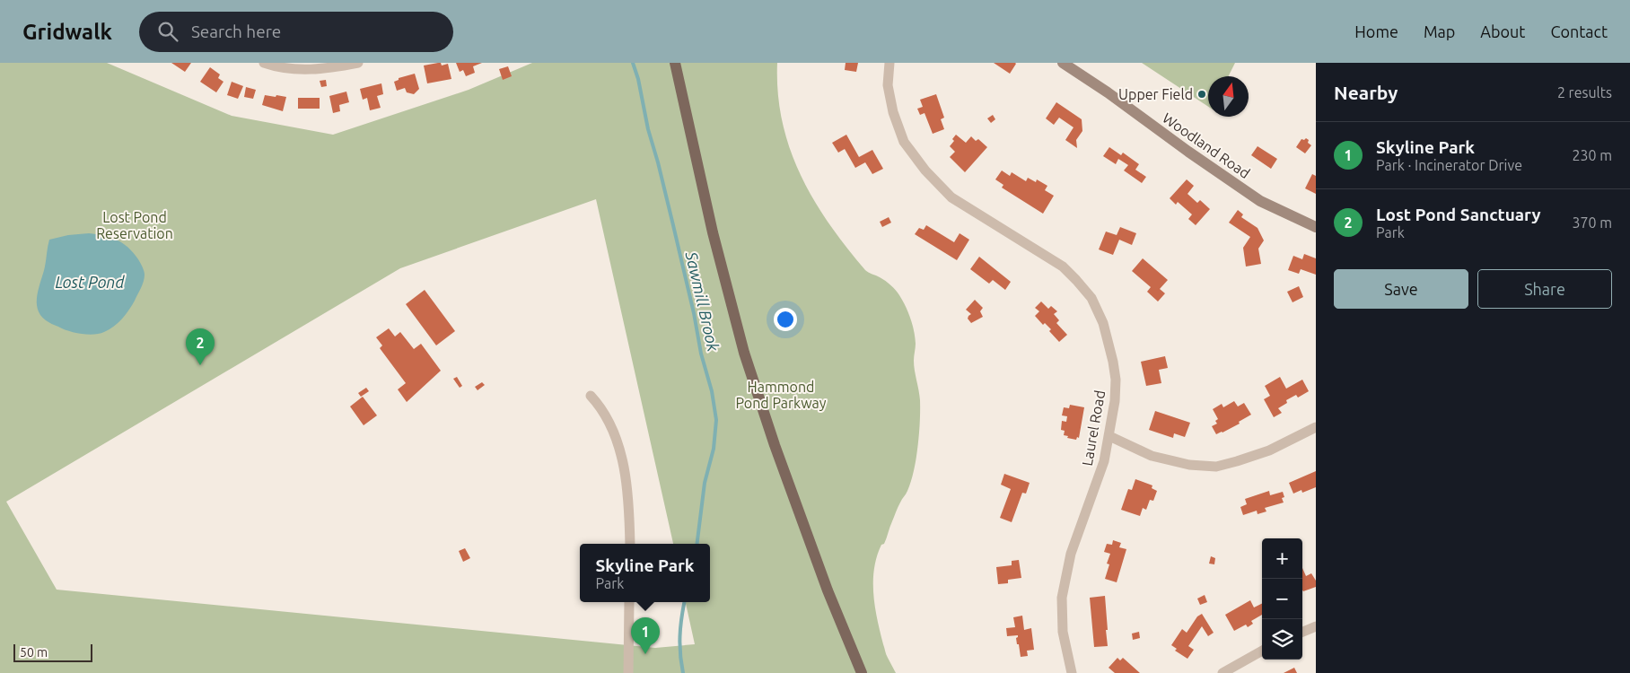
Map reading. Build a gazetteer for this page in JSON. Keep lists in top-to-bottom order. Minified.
{"streets":{"street":["Woodland Road","Laurel Road"]},"water":["Lost Pond","Sawmill Brook"],"parks":["Lost Pond Reservation","Hammond Pond Parkway"],"places":["Upper Field"],"scale_bar":"50 m","north":"top","page":{"header":"Gridwalk","search":"Search here","nav":["Home","Map","About","Contact"],"heading":["Nearby","2 results"],"list":[{"mark":"1","name":"Skyline Park","note":"Park · Incinerator Drive","value":"230 m"},{"mark":"2","name":"Lost Pond Sanctuary","note":"Park","value":"370 m"}],"buttons":["Save","Share"],"pins":["2","1"],"map_buttons":["+","−"],"popup":["Skyline Park","Park"],"scale":"50 m"}}
